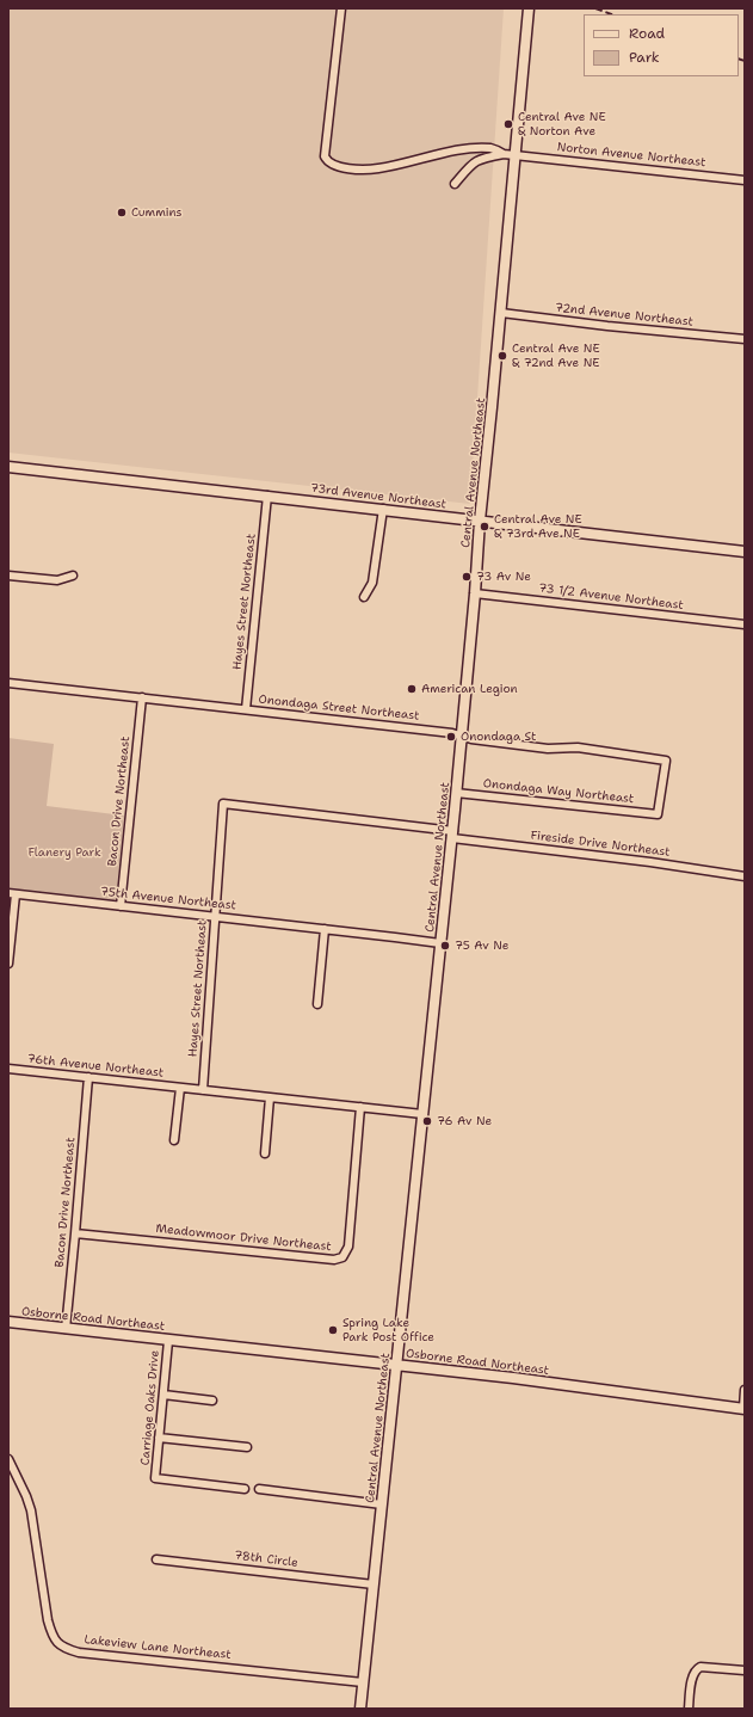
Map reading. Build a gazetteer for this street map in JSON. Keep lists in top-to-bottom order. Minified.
{"streets":{"street":["Norton Avenue Northeast","72nd Avenue Northeast","Central Avenue Northeast","73rd Avenue Northeast","73 1/2 Avenue Northeast","Hayes Street Northeast","Onondaga Street Northeast","Onondaga Way Northeast","Bacon Drive Northeast","Fireside Drive Northeast","75th Avenue Northeast","76th Avenue Northeast","Meadowmoor Drive Northeast","Osborne Road Northeast","Carriage Oaks Drive","78th Circle","Lakeview Lane Northeast"]},"crossings":[["Norton Avenue Northeast","Central Avenue Northeast"],["72nd Avenue Northeast","Central Avenue Northeast"],["Central Avenue Northeast","73rd Avenue Northeast"],["Central Avenue Northeast","73 1/2 Avenue Northeast"],["Central Avenue Northeast","Onondaga Street Northeast"],["Central Avenue Northeast","Onondaga Way Northeast"],["Central Avenue Northeast","Fireside Drive Northeast"],["Central Avenue Northeast","75th Avenue Northeast"],["Central Avenue Northeast","76th Avenue Northeast"],["Central Avenue Northeast","Osborne Road Northeast"],["Central Avenue Northeast","78th Circle"],["Central Avenue Northeast","Lakeview Lane Northeast"],["73rd Avenue Northeast","Hayes Street Northeast"],["Hayes Street Northeast","Onondaga Street Northeast"],["Hayes Street Northeast","Fireside Drive Northeast"],["Hayes Street Northeast","75th Avenue Northeast"],["Hayes Street Northeast","76th Avenue Northeast"],["Onondaga Street Northeast","Onondaga Way Northeast"],["Onondaga Street Northeast","Bacon Drive Northeast"],["Bacon Drive Northeast","75th Avenue Northeast"],["Bacon Drive Northeast","76th Avenue Northeast"],["Bacon Drive Northeast","Meadowmoor Drive Northeast"],["Bacon Drive Northeast","Osborne Road Northeast"],["76th Avenue Northeast","Meadowmoor Drive Northeast"],["Osborne Road Northeast","Carriage Oaks Drive"]],"parks":["Flanery Park"],"places":["Central Ave NE & Norton Ave","Cummins","Central Ave NE & 72nd Ave NE","Central Ave NE & 73rd Ave NE","73 Av Ne","American Legion","Onondaga St","75 Av Ne","76 Av Ne","Spring Lake Park Post Office"],"legend":["Road","Park"]}
